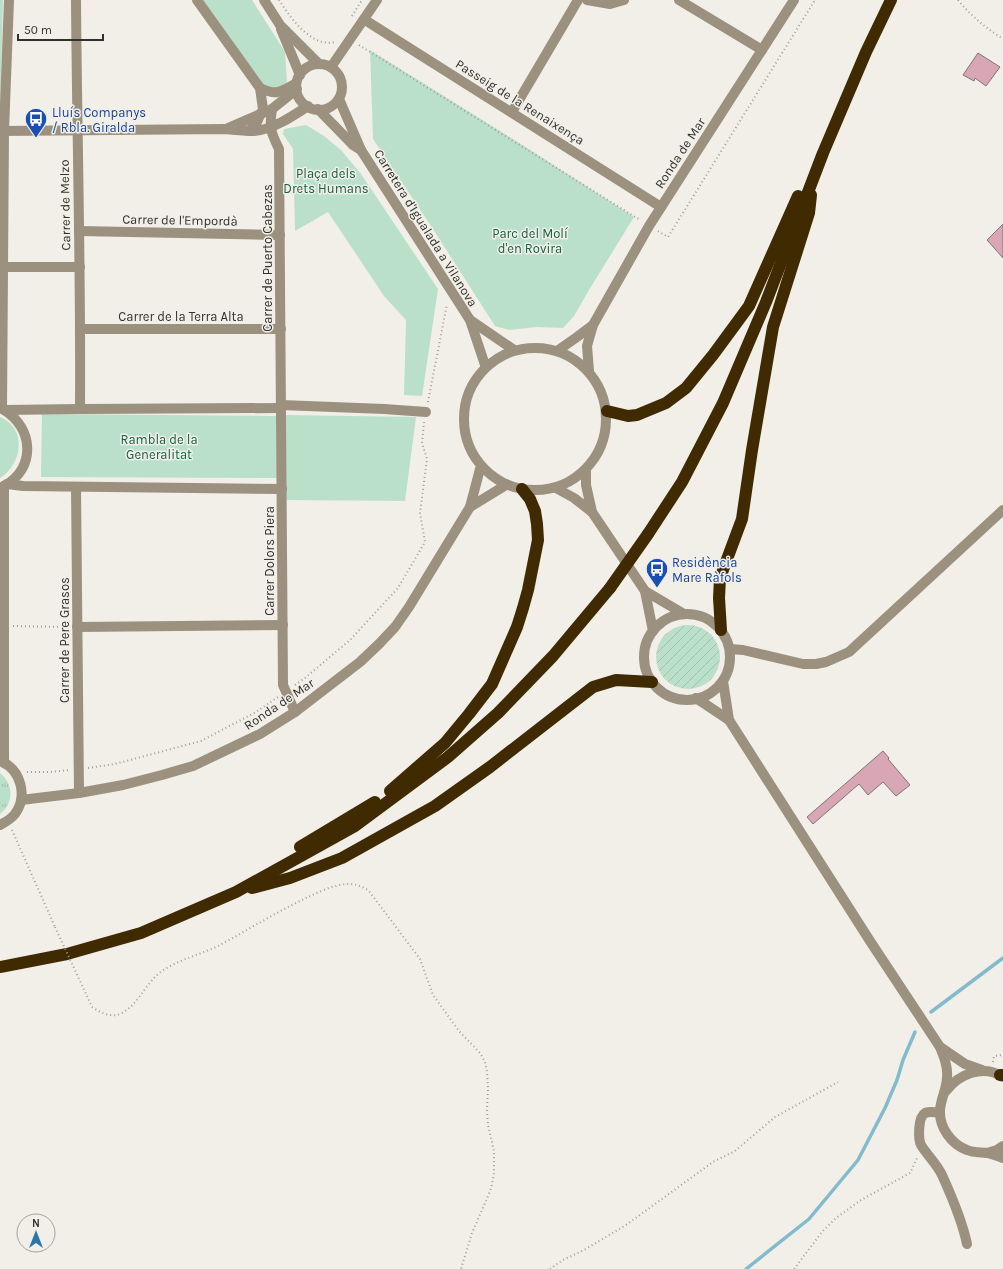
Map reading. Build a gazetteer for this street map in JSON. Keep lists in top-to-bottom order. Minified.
{"streets":{"street":["Passeig de la Renaixença","Ronda de Mar","Carrer de Melzo","Carrer de l'Empordà","Carretera d'Igualada a Vilanova","Carrer de Puerto Cabezas","Carrer de la Terra Alta","Carrer Dolors Piera","Carrer de Pere Grasos"]},"crossings":[["Passeig de la Renaixença","Ronda de Mar"],["Ronda de Mar","Carrer Dolors Piera"],["Ronda de Mar","Carrer de Pere Grasos"],["Carrer de Melzo","Carrer de l'Empordà"],["Carrer de Melzo","Carrer de la Terra Alta"],["Carrer de l'Empordà","Carrer de Puerto Cabezas"],["Carrer de Puerto Cabezas","Carrer de la Terra Alta"],["Carrer de Puerto Cabezas","Carrer Dolors Piera"]],"parks":["Plaça dels Drets Humans","Parc del Molí d'en Rovira","Rambla de la Generalitat"],"places":{"bus stop":["Lluís Companys / Rbla. Giralda","Residència Mare Ràfols"]},"scale_bar":"50 m","north":"top"}
